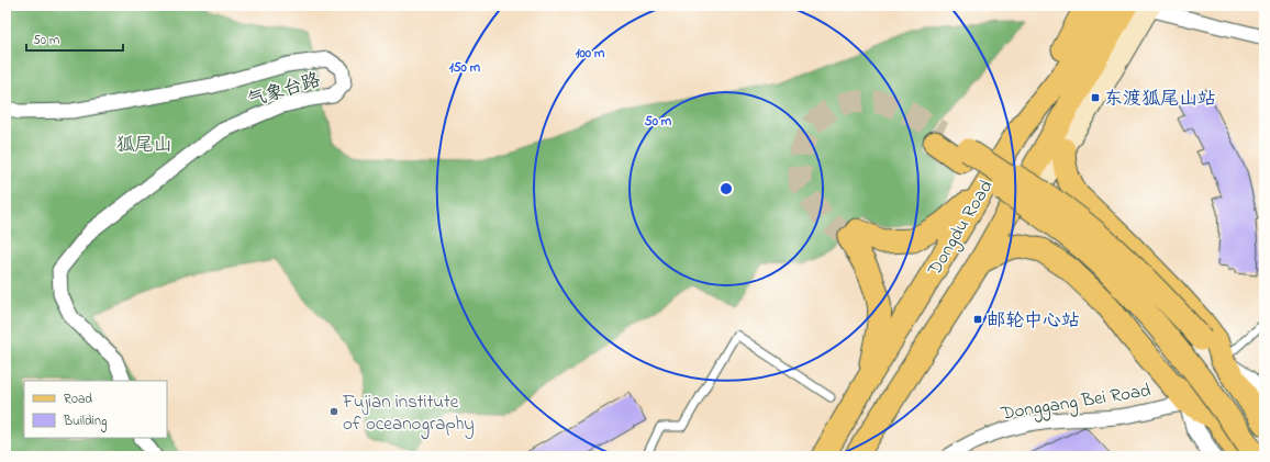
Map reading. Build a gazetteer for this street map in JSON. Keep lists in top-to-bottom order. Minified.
{"streets":{"main road":["Dongdu Road"],"street":["气象台路","Donggang Bei Road"]},"parks":["狐尾山"],"places":{"transit":["东渡狐尾山站","邮轮中心站"],"other":["Fujian institute of oceanography"]},"legend":["Road","Building"],"scale_bar":"50 m","rings":["100 m","150 m","50 m"]}
